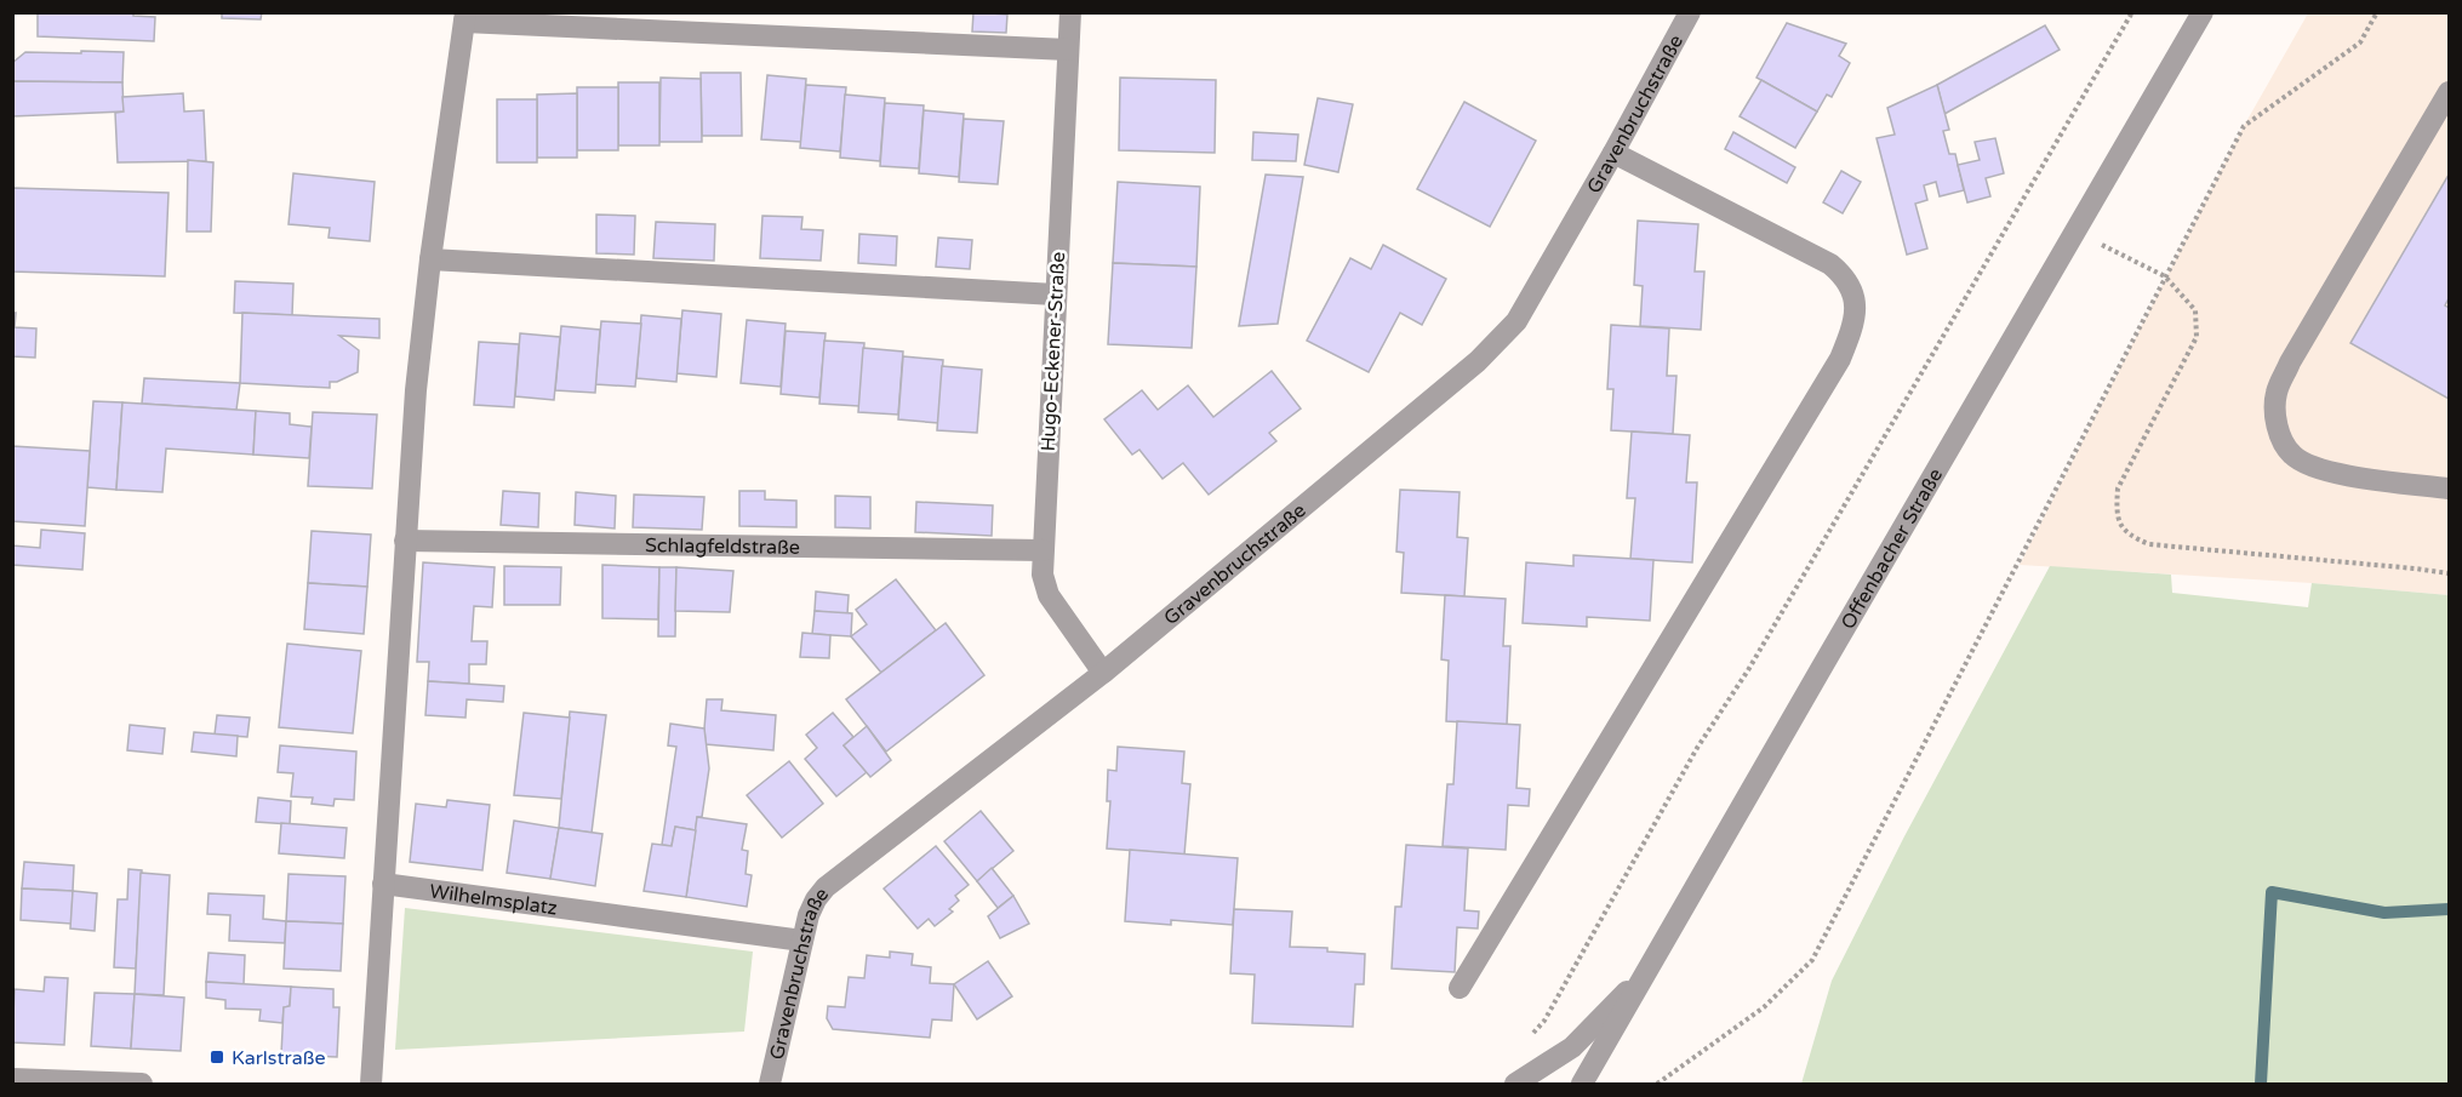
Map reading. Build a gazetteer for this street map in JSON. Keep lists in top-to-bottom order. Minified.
{"streets":{"street":["Gravenbruchstraße","Hugo-Eckener-Straße","Schlagfeldstraße","Offenbacher Straße","Wilhelmsplatz"]},"crossings":[["Gravenbruchstraße","Hugo-Eckener-Straße"],["Gravenbruchstraße","Wilhelmsplatz"],["Hugo-Eckener-Straße","Schlagfeldstraße"]],"places":{"transit":["Karlstraße"]}}
